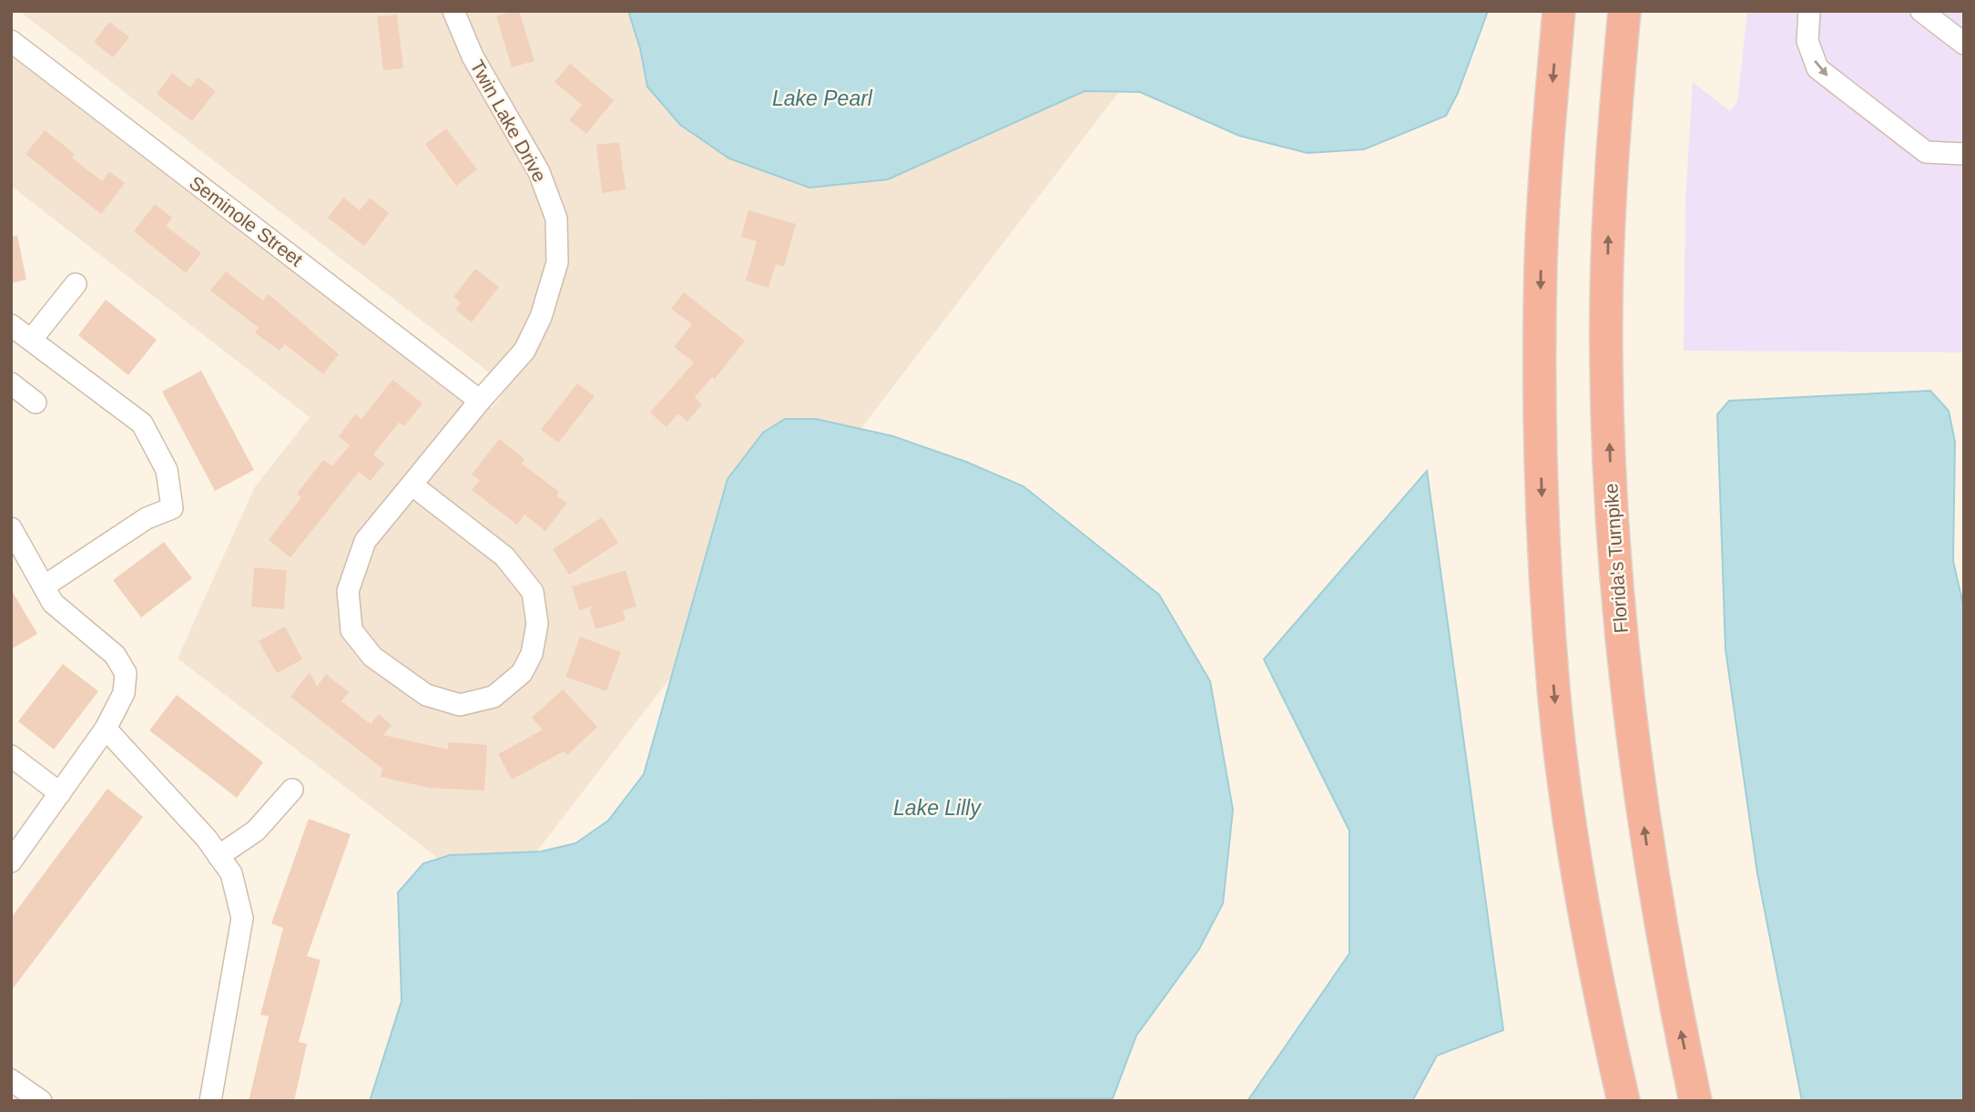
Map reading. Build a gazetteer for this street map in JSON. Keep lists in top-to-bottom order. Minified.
{"streets":{"highway":["Florida's Turnpike"],"street":["Twin Lake Drive","Seminole Street"]},"crossings":[["Twin Lake Drive","Seminole Street"]],"water":["Lake Pearl","Lake Lilly"]}
